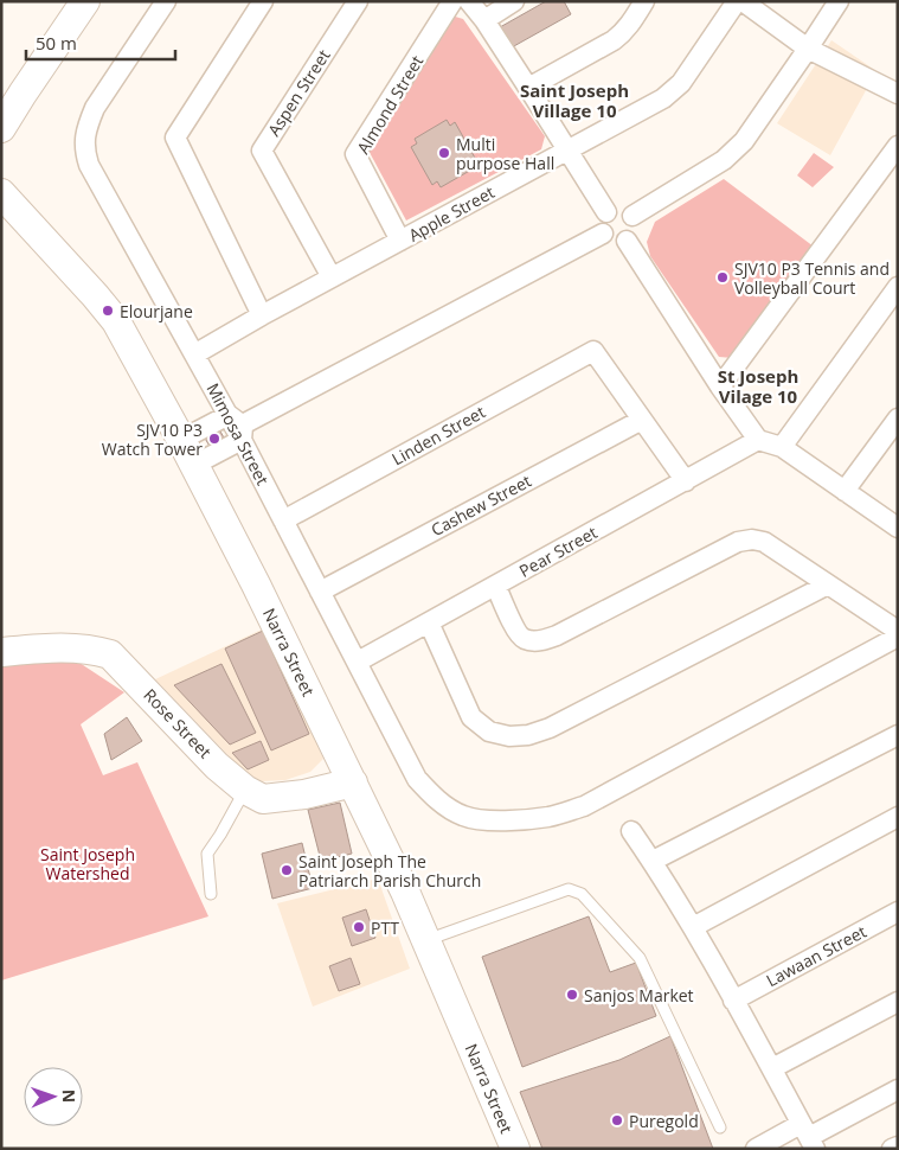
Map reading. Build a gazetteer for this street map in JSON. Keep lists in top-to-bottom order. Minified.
{"streets":{"street":["Aspen Street","Almond Street","Apple Street","Mimosa Street","Linden Street","Cashew Street","Pear Street","Narra Street","Rose Street","Lawaan Street"]},"crossings":[["Aspen Street","Apple Street"],["Almond Street","Apple Street"],["Apple Street","Mimosa Street"],["Mimosa Street","Linden Street"],["Mimosa Street","Cashew Street"],["Mimosa Street","Pear Street"],["Linden Street","Cashew Street"],["Narra Street","Rose Street"]],"districts":["Saint Joseph Village 10","St Joseph Vilage 10"],"parks":["Saint Joseph Watershed"],"places":["Multi purpose Hall","SJV10 P3 Tennis and Volleyball Court","Elourjane","SJV10 P3 Watch Tower","Saint Joseph The Patriarch Parish Church","PTT","Sanjos Market","Puregold"],"scale_bar":"50 m","north":"right"}
